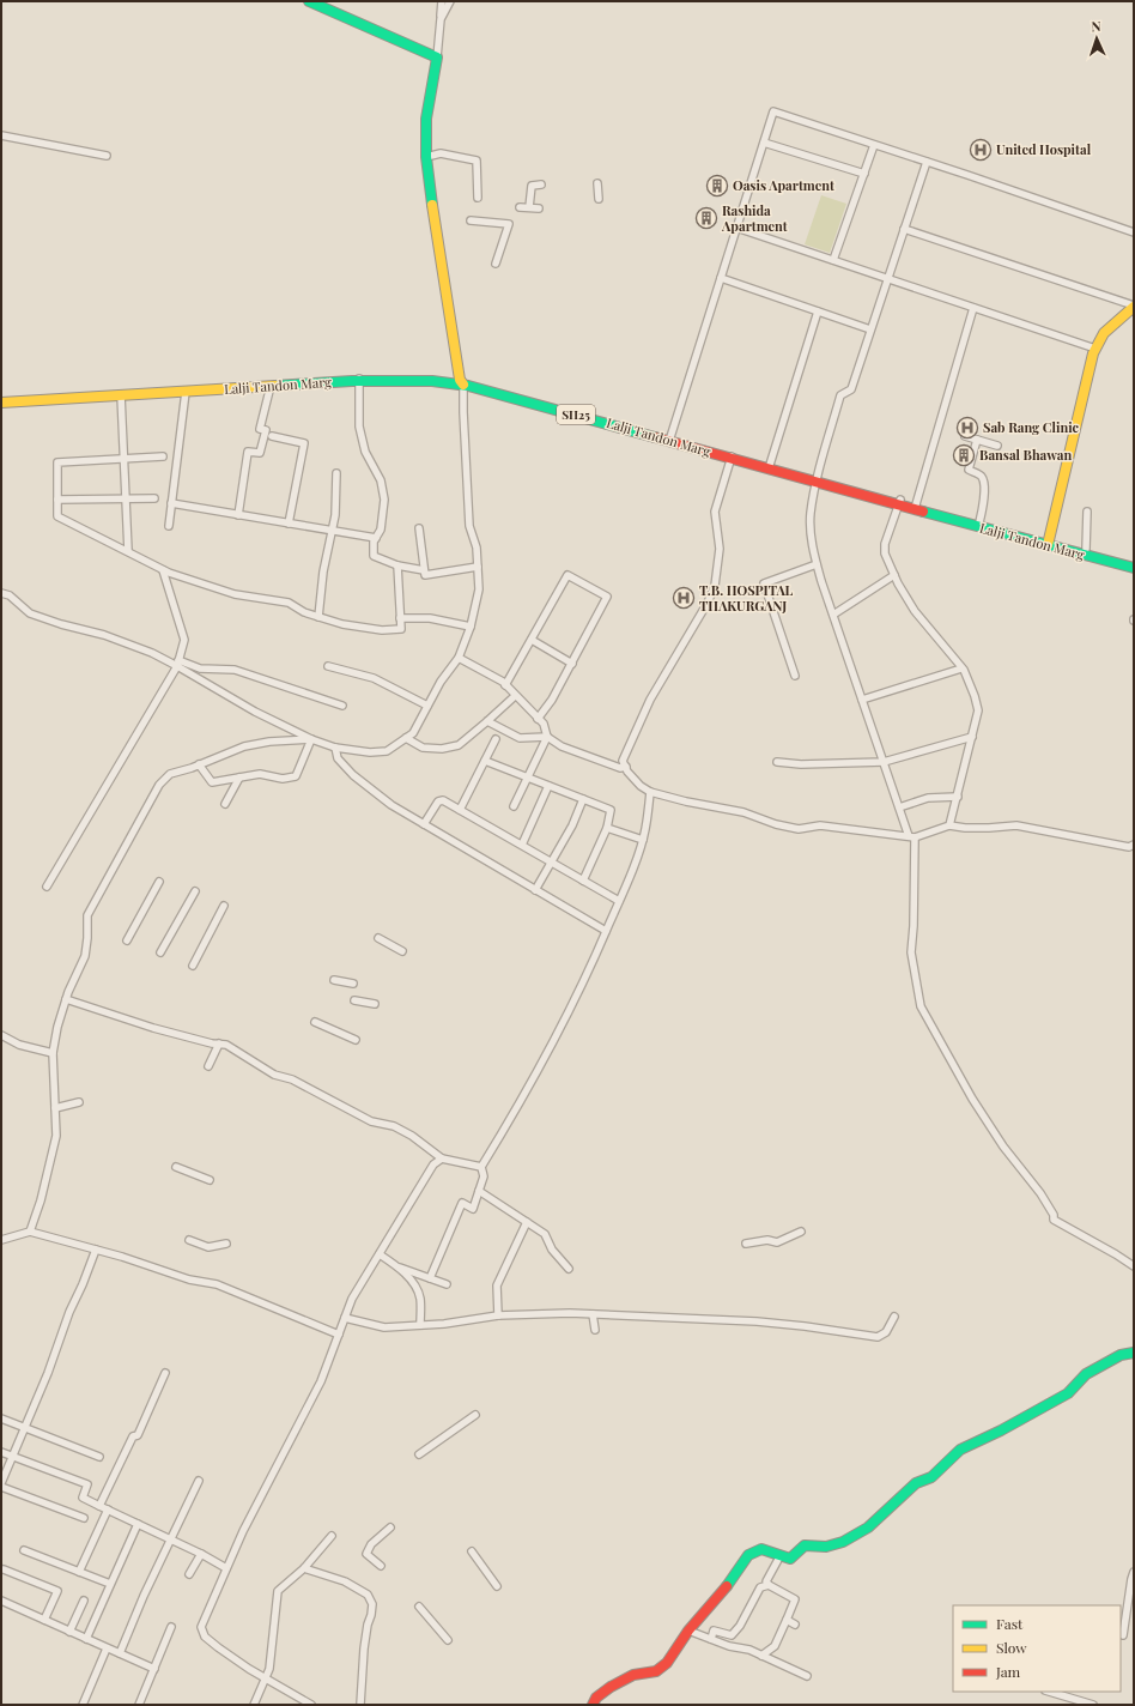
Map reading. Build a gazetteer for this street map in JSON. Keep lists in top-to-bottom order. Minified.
{"streets":{"main road":["Lalji Tandon Marg","SH25"]},"places":{"hospital":["United Hospital","Sab Rang Clinic","T.B. HOSPITAL THAKURGANJ"],"building":["Oasis Apartment","Rashida Apartment","Bansal Bhawan"]},"legend":["Fast","Slow","Jam"],"north":"top"}
